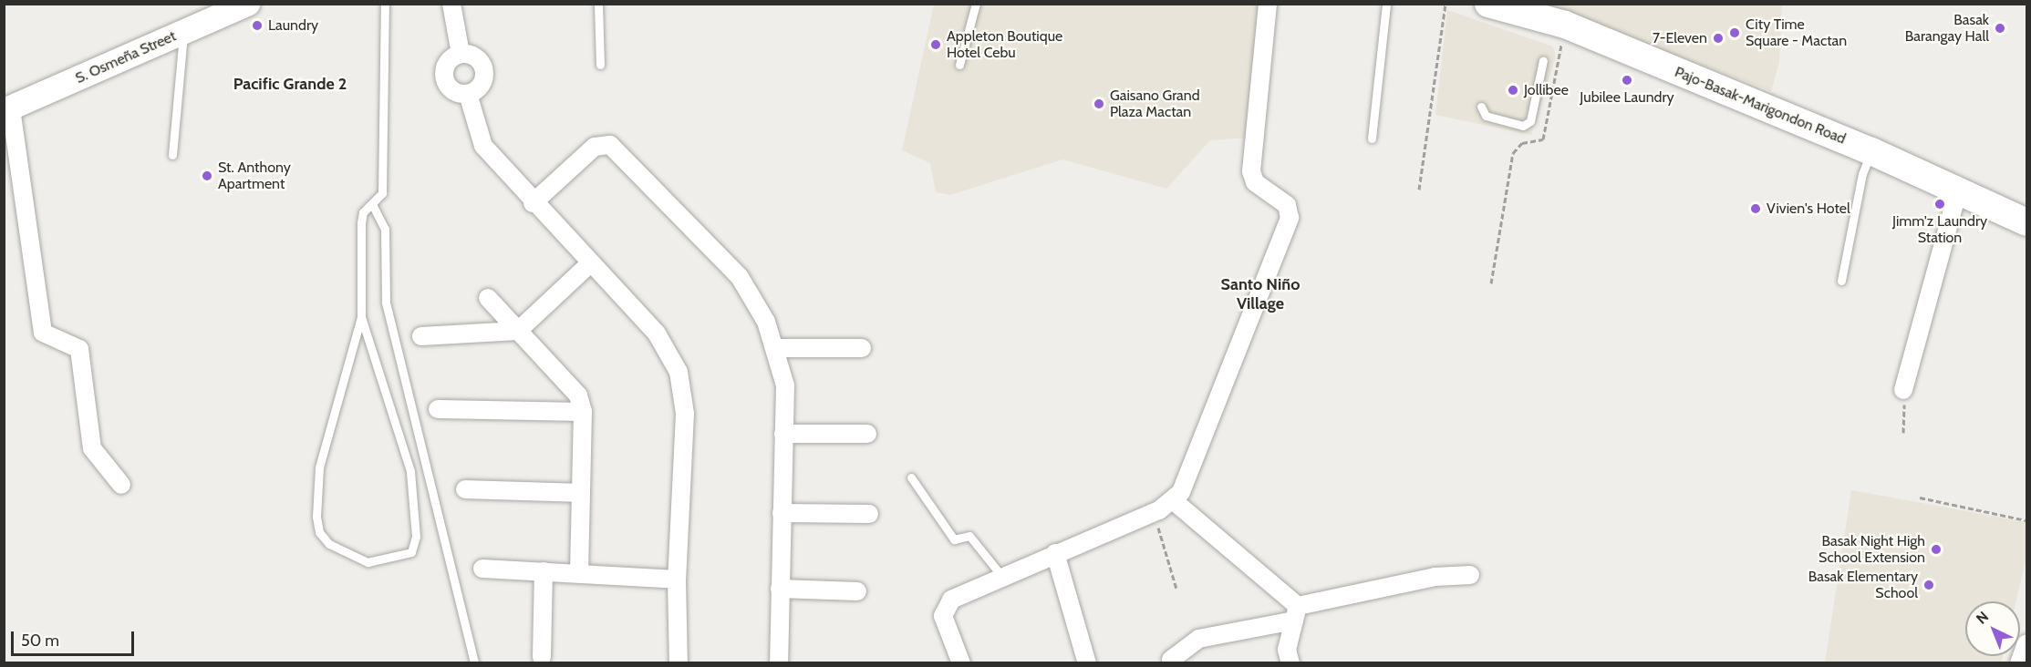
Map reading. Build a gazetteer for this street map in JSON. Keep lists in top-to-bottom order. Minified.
{"streets":{"main road":["Pajo-Basak-Marigondon Road"],"street":["S. Osmeña Street"]},"districts":["Pacific Grande 2","Santo Niño Village"],"places":["Laundry","Basak Barangay Hall","City Time Square - Mactan","7-Eleven","Appleton Boutique Hotel Cebu","Jubilee Laundry","Jollibee","Gaisano Grand Plaza Mactan","St. Anthony Apartment","Jimm'z Laundry Station","Vivien's Hotel","Basak Night High School Extension","Basak Elementary School"],"scale_bar":"50 m","north":"top left"}
